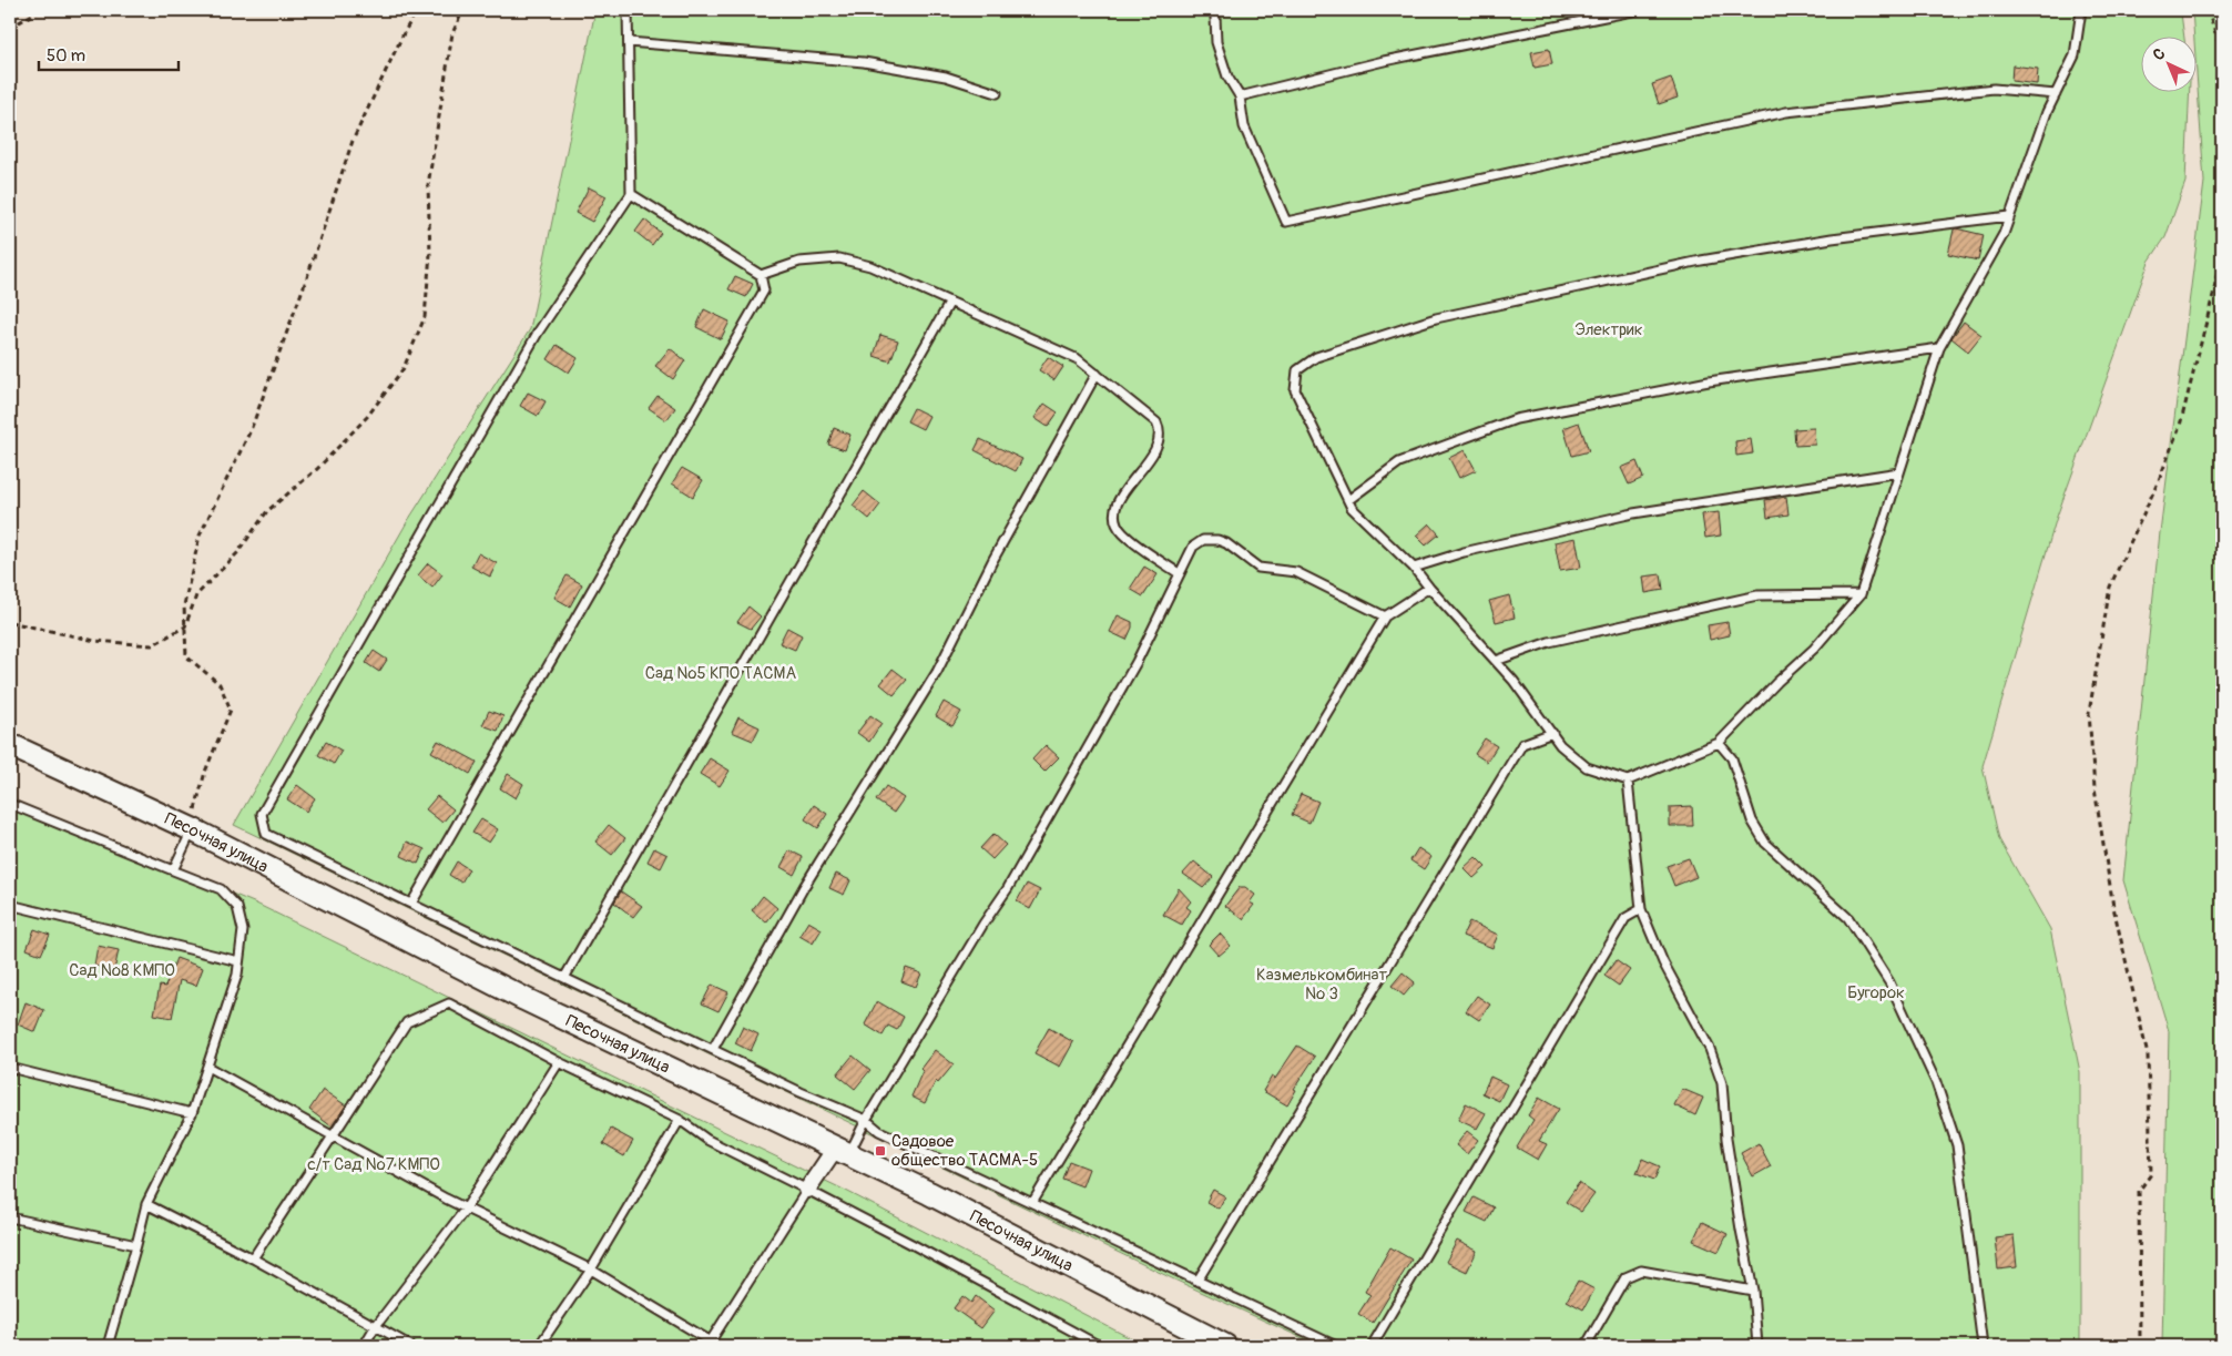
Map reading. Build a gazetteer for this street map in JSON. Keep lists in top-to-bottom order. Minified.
{"streets":{"main road":["Песочная улица"]},"parks":["Электрик","Сад №5 КПО ТАСМА","Сад №8 КМПО","Казмелькомбинат № 3","Бугорок","с/т Сад №7 КМПО"],"places":{"transit":["Садовое общество ТАСМА-5"]},"scale_bar":"50 m","north":"top left"}
